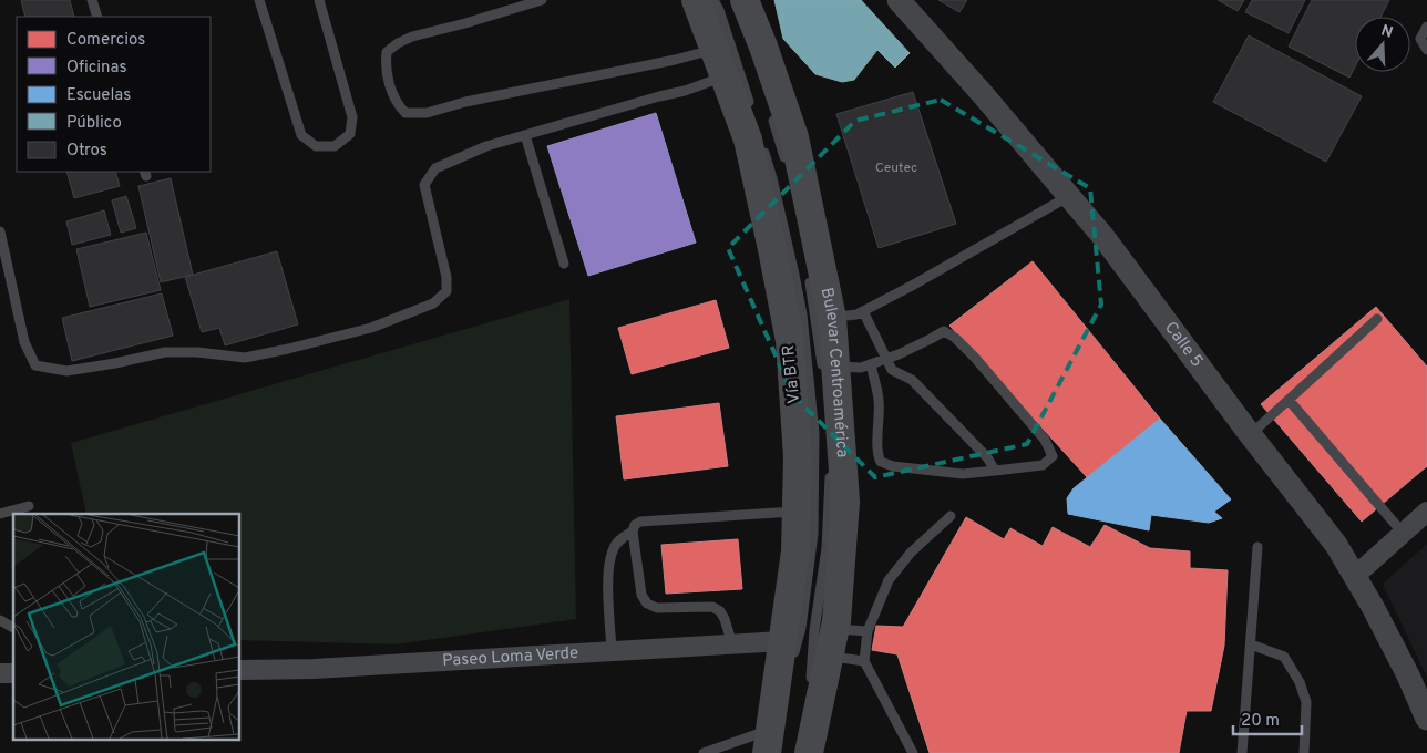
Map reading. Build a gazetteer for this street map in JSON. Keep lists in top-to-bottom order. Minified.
{"streets":{"main road":["Bulevar Centroamérica"],"street":["Calle 5","Paseo Loma Verde"],"lane":["Vía BTR"]},"crossings":[["Bulevar Centroamérica","Vía BTR"],["Vía BTR","Paseo Loma Verde"]],"house_numbers":["Ceutec"],"legend":["Comercios","Oficinas","Escuelas","Público","Otros"],"scale_bar":"20 m","north":"top"}
